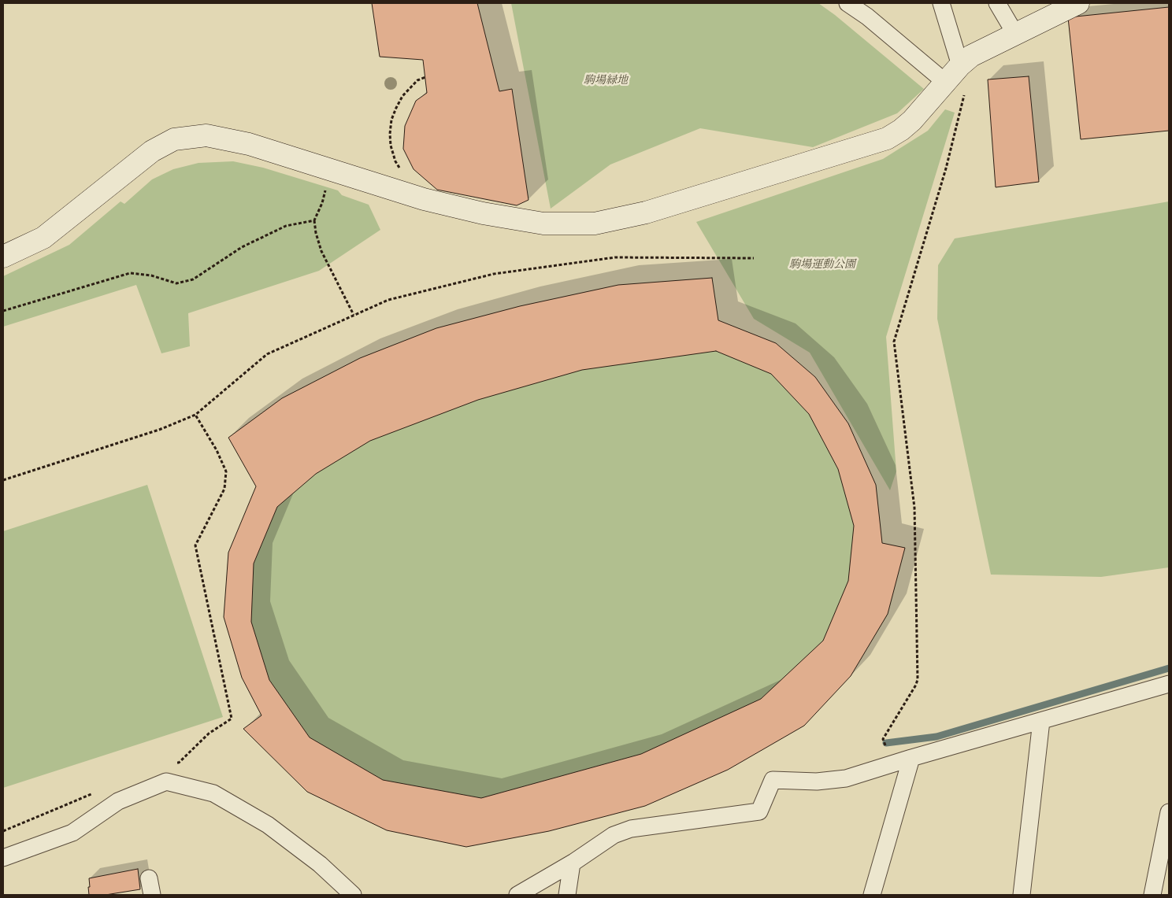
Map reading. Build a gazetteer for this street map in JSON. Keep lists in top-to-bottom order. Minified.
{"parks":["駒場緑地","駒場運動公園"]}
